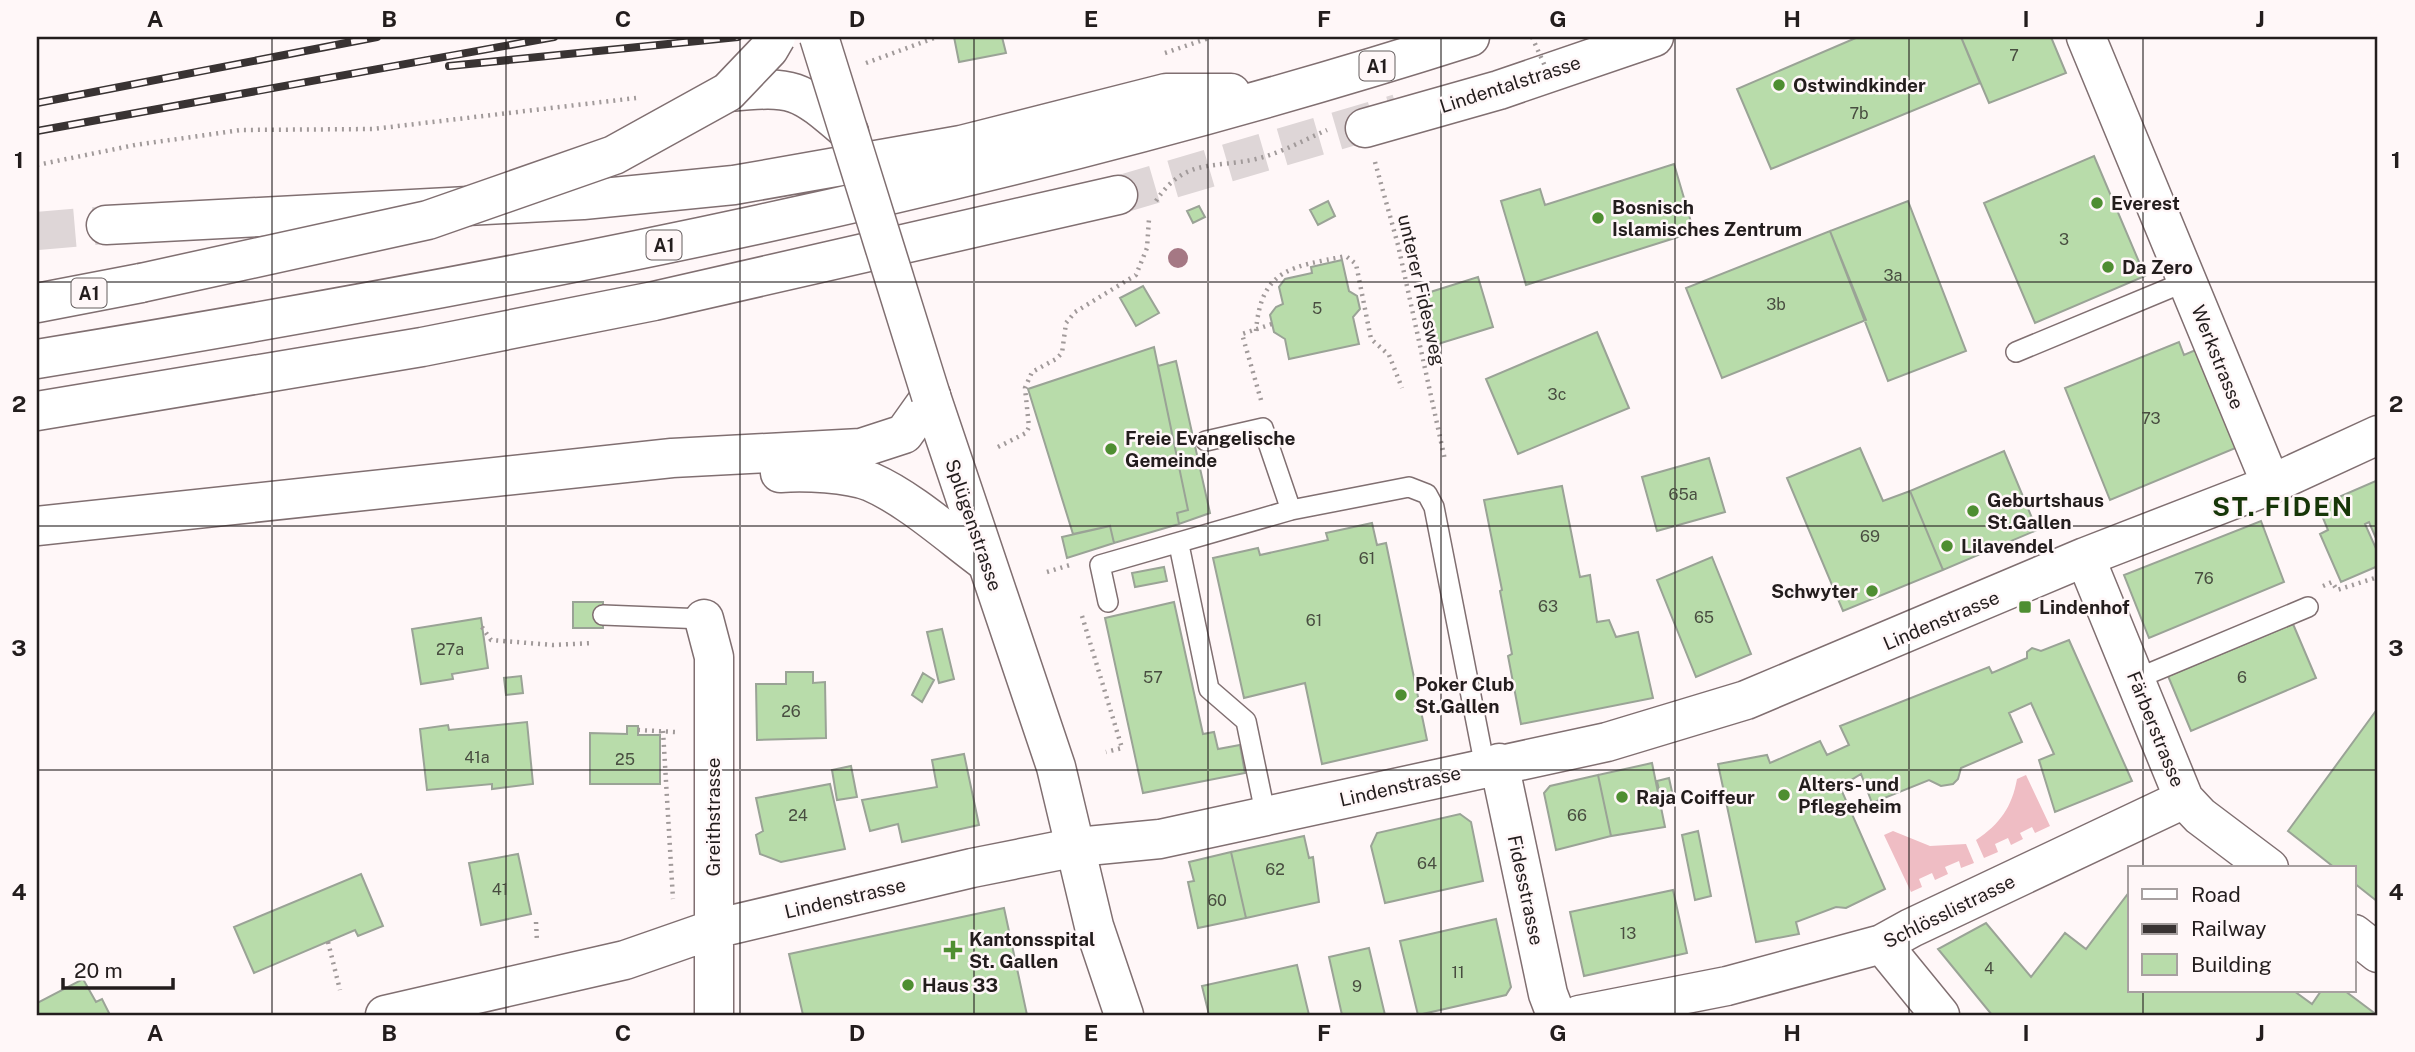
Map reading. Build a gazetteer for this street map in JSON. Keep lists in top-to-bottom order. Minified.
{"streets":{"main road":["A1","Lindentalstrasse","Werkstrasse","Splügenstrasse","Lindenstrasse","Färberstrasse","Greithstrasse","Fidesstrasse","Schlösslistrasse"],"path":["unterer Fidesweg"]},"crossings":[["Lindentalstrasse","unterer Fidesweg"],["Werkstrasse","Lindenstrasse"],["Splügenstrasse","Lindenstrasse"],["Lindenstrasse","Färberstrasse"],["Lindenstrasse","Greithstrasse"],["Lindenstrasse","Fidesstrasse"],["Färberstrasse","Schlösslistrasse"]],"districts":["ST. FIDEN"],"places":{"other":["Ostwindkinder","Everest","Bosnisch Islamisches Zentrum","Da Zero","Freie Evangelische Gemeinde","Geburtshaus St.Gallen","Lilavendel","Schwyter","Poker Club St.Gallen","Alters- und Pflegeheim","Raja Coiffeur","Haus 33"],"transit":["Lindenhof"],"health":["Kantonsspital St. Gallen"]},"house_numbers":["7","7b","3","3a","3b","5","3c","73","65a","69","61","76","63","65","61","27a","57","6","26","41a","25","24","66","64","62","41","60","13","4","11","9"],"legend":["Road","Railway","Building"],"scale_bar":"20 m","grid":{"columns":["A","B","C","D","E","F","G","H","I","J"],"rows":["1","2","3","4"]}}
